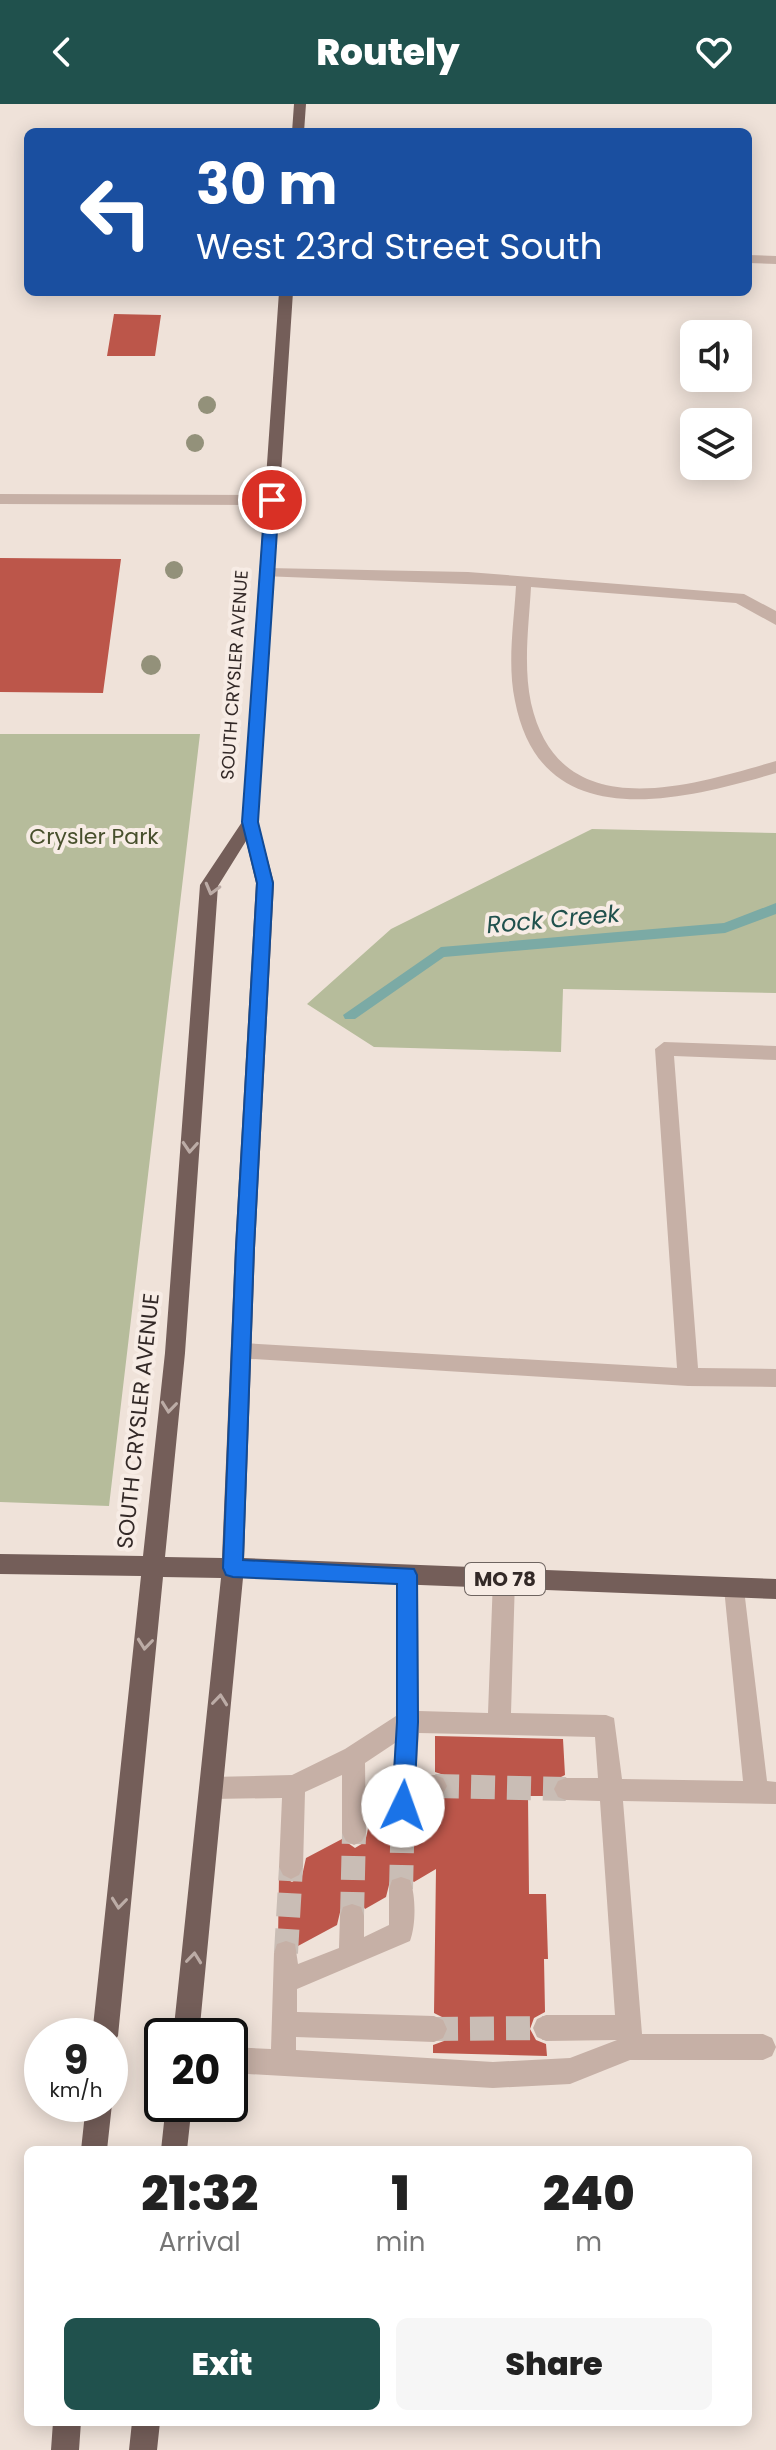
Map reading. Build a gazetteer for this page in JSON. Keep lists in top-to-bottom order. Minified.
{"streets":{"main road":["SOUTH CRYSLER AVENUE","MO 78"]},"crossings":[["SOUTH CRYSLER AVENUE","MO 78"]],"water":["Rock Creek"],"parks":["Crysler Park"],"page":{"header":"Routely","turn":["30 m","West 23rd Street South"],"speed":"9 km/h","limit":"20","eta":["21:32","Arrival","1","min","240","m"],"buttons":["Exit","Share"]}}
